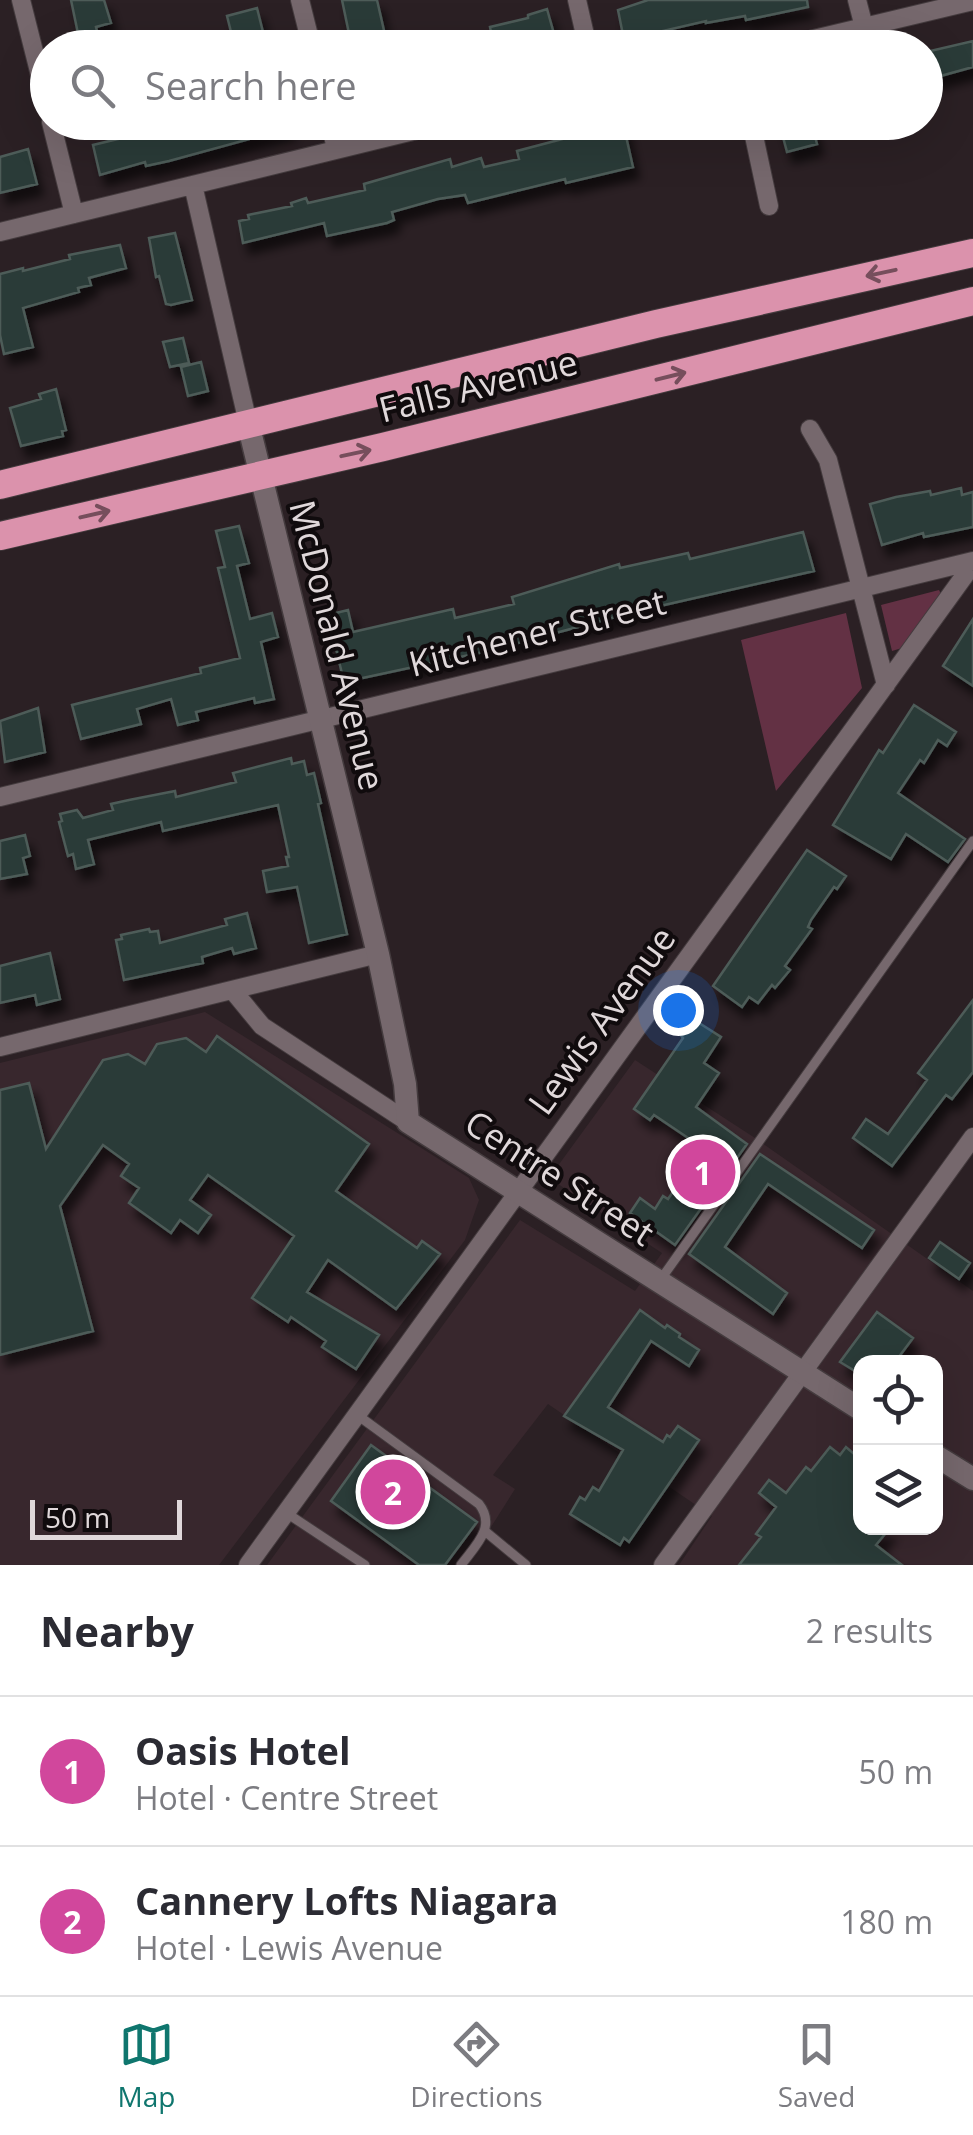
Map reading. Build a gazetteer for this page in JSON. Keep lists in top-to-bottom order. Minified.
{"streets":{"highway":["Falls Avenue"],"street":["Kitchener Street","McDonald Avenue","Lewis Avenue","Centre Street"]},"crossings":[["Falls Avenue","McDonald Avenue"],["Kitchener Street","McDonald Avenue"],["Kitchener Street","Lewis Avenue"],["McDonald Avenue","Centre Street"],["Lewis Avenue","Centre Street"]],"scale_bar":"50 m","page":{"search":"Search here","pins":["1","2"],"scale":"50 m","heading":["Nearby","2 results"],"list":[{"mark":"1","name":"Oasis Hotel","note":"Hotel · Centre Street","value":"50 m"},{"mark":"2","name":"Cannery Lofts Niagara","note":"Hotel · Lewis Avenue","value":"180 m"}],"nav":["Map","Directions","Saved"]}}
